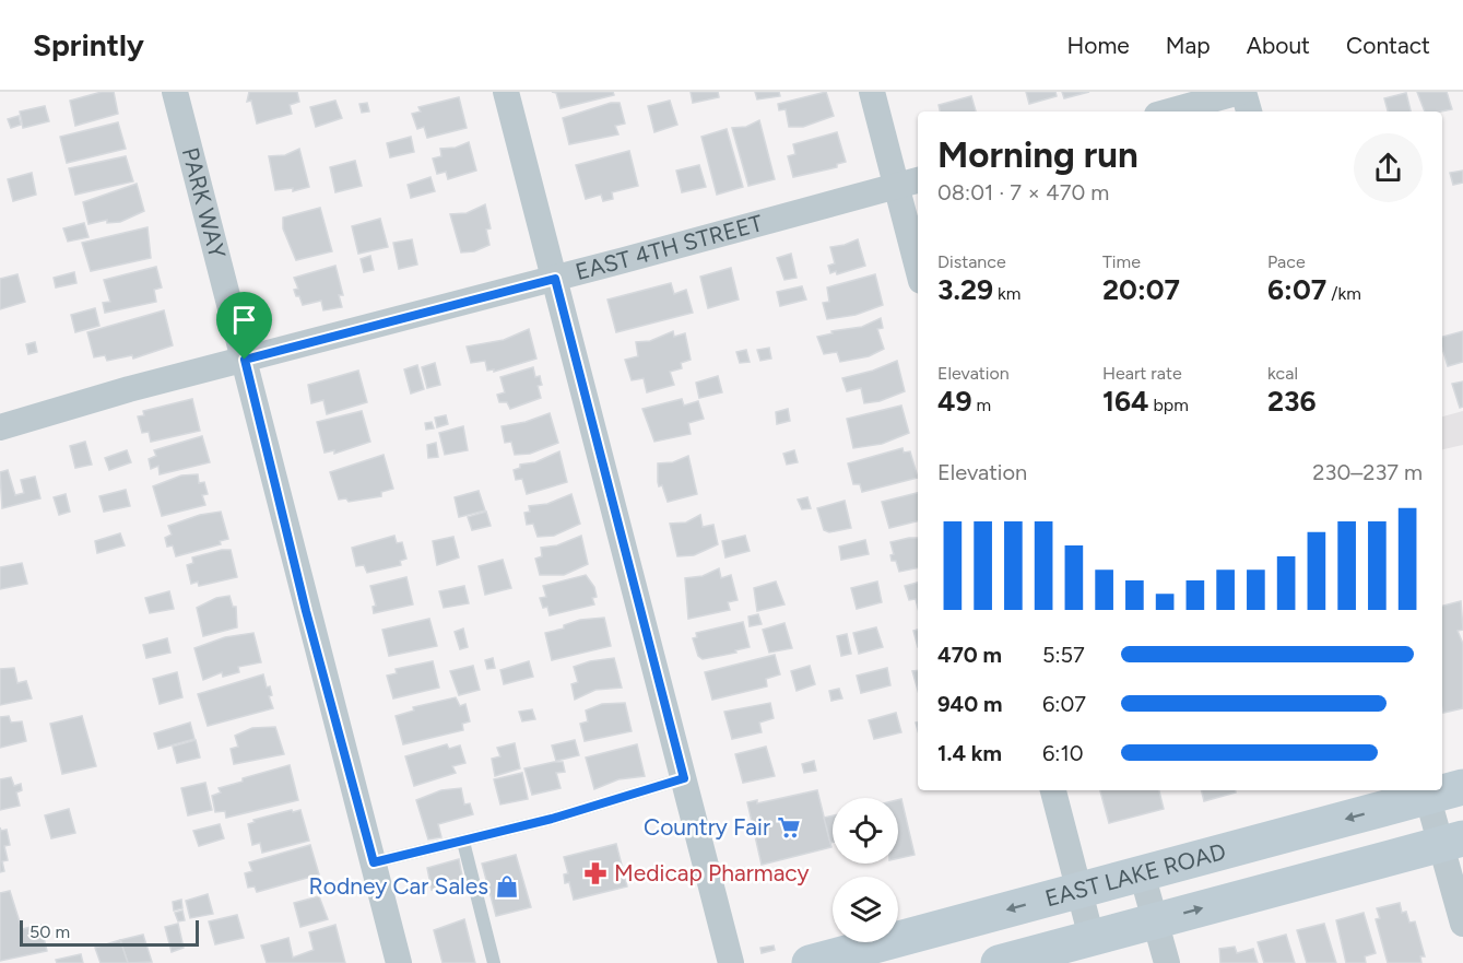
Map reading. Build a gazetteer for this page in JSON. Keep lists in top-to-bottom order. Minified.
{"streets":{"main road":["EAST LAKE ROAD"],"street":["PARK WAY","EAST 4TH STREET"]},"crossings":[["PARK WAY","EAST 4TH STREET"]],"places":{"supermarket":["Country Fair"],"pharmacy":["Medicap Pharmacy"],"shop":["Rodney Car Sales"]},"scale_bar":"50 m","page":{"header":"Sprintly","nav":["Home","Map","About","Contact"],"heading":["Morning run","08:01 · 7 × 470 m"],"stats":[["Distance","3.29 km"],["Time","20:07"],["Pace","6:07 /km"],["Elevation","49 m"],["Heart rate","164 bpm"],["kcal","236"]],"chart":["Elevation","230–237 m"],"list":[{"name":"470 m","note":"5:57"},{"name":"940 m","note":"6:07"},{"name":"1.4 km","note":"6:10"}],"scale":"50 m"}}
